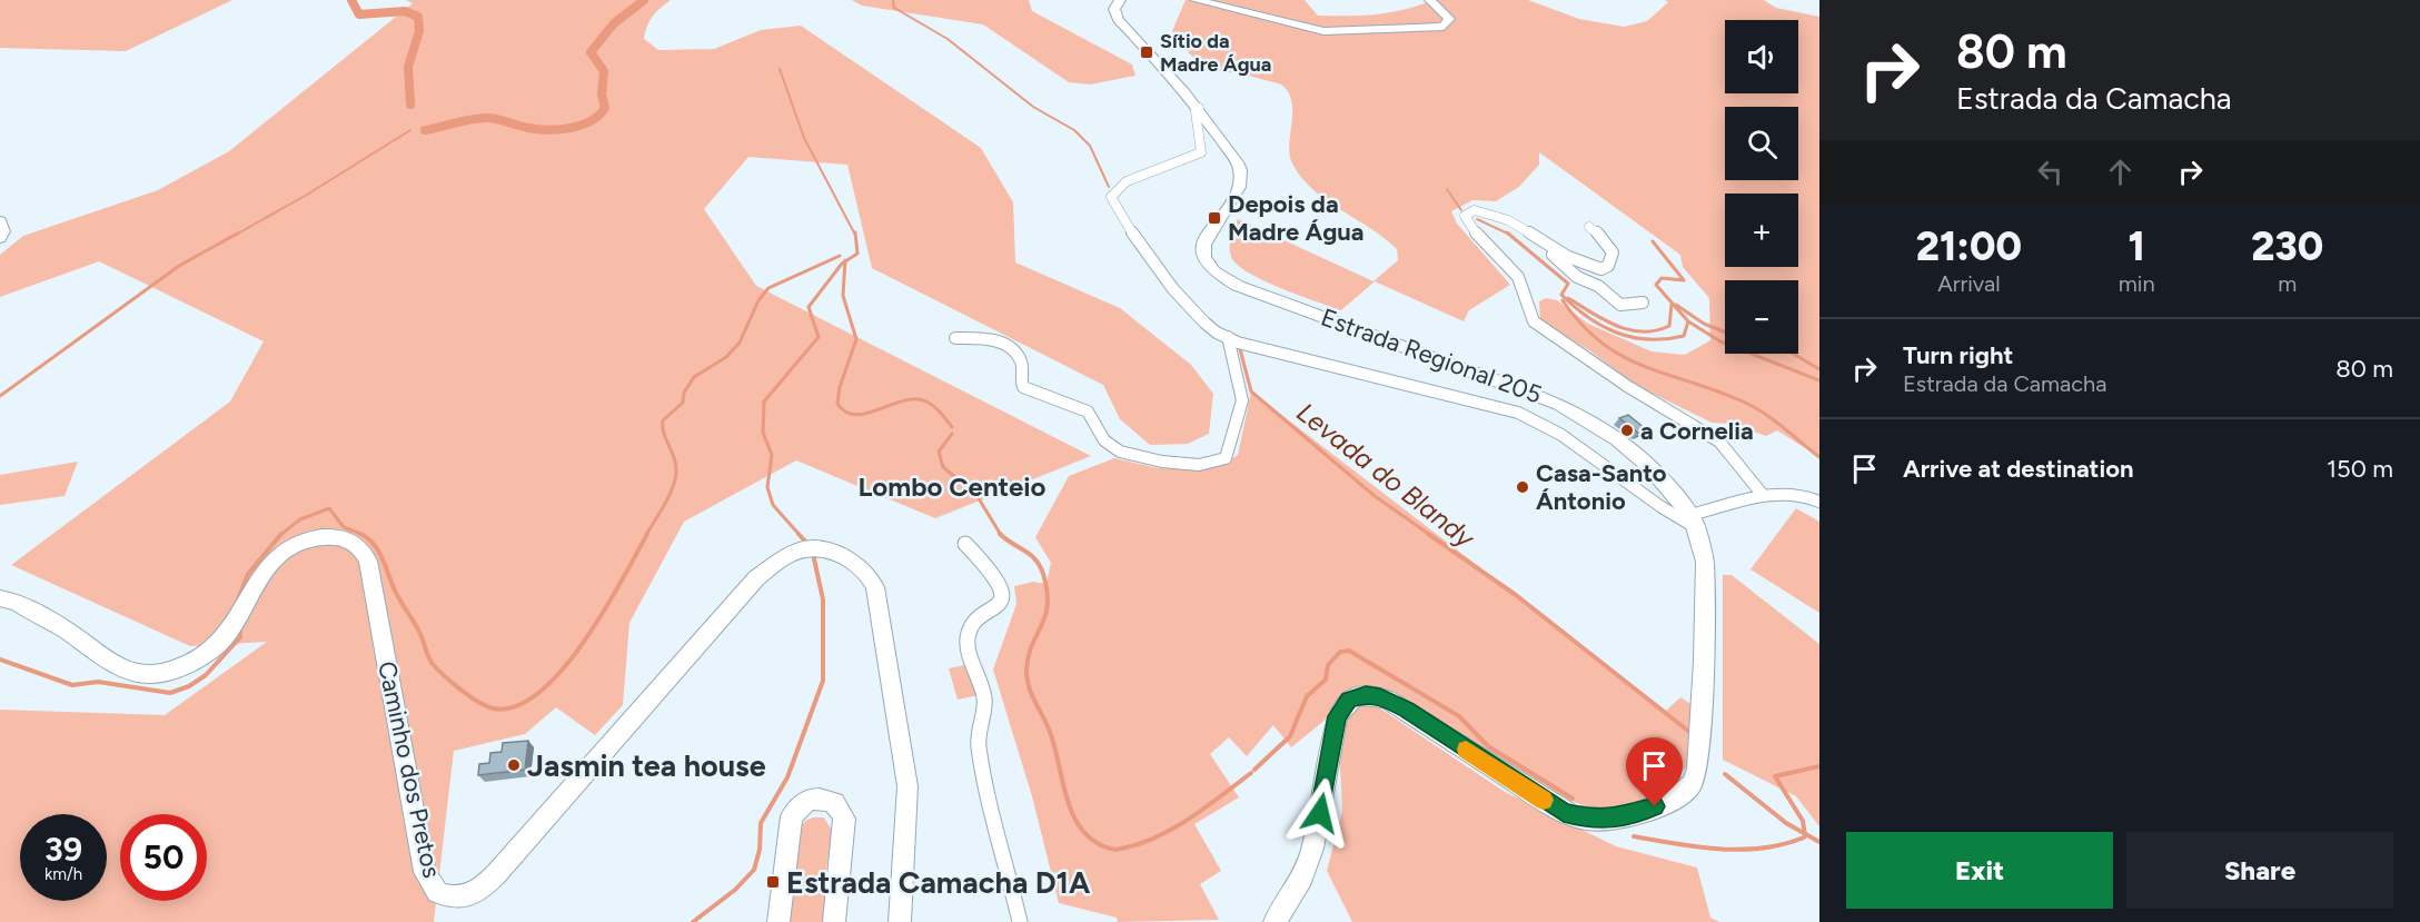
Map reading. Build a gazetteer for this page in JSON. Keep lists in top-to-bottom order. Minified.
{"streets":{"main road":["Estrada Regional 205","Caminho dos Pretos"]},"districts":["Lombo Centeio"],"water":["Levada do Blandy"],"places":{"transit":["Sítio da Madre Água","Depois da Madre Água","Estrada Camacha D1A"],"other":["a Cornelia","Casa-Santo Ántonio","Jasmin tea house"]},"page":{"turn":["80 m","Estrada da Camacha"],"map_buttons":["+","−"],"eta":["21:00","Arrival","1","min","230","m"],"list":[{"name":"Turn right","note":"Estrada da Camacha","value":"80 m"},{"name":"Arrive at destination","value":"150 m"}],"speed":"39 km/h","limit":"50","buttons":["Exit","Share"]}}
